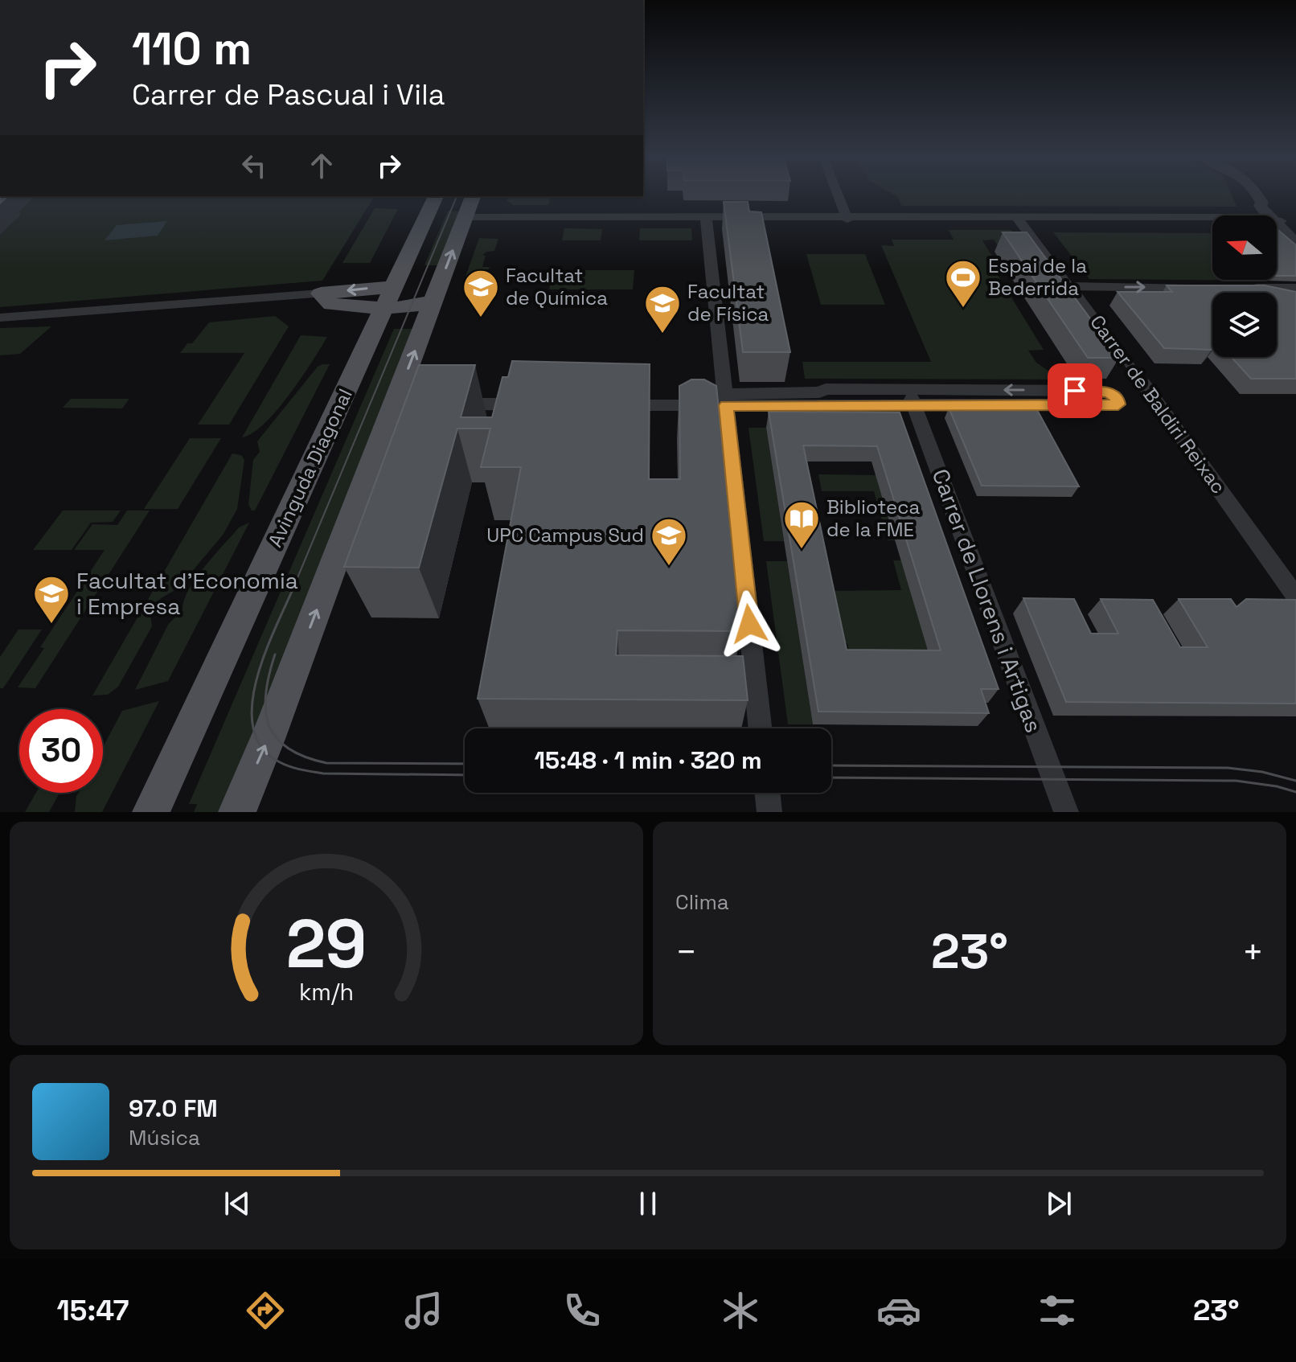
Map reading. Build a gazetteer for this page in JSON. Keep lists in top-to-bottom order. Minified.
{"streets":{"main road":["Avinguda Diagonal"],"street":["Carrer de Baldiri Reixac","Carrer de Llorens i Artigas"]},"places":{"sports":["Espai de la Bederrida"],"school or university":["Facultat de Química","Facultat de Física","UPC Campus Sud","Facultat d'Economia i Empresa"],"library":["Biblioteca de la FME"]},"north":"left","page":{"turn":["110 m","Carrer de Pascual i Vila"],"limit":"30","trip":"15:48 · 1 min · 320 m","tile":"Clima","heat":["−","23°","+"],"song":["97.0 FM","Música"],"tabs":["15:47","23°"],"gauge":["29","km/h"]}}
